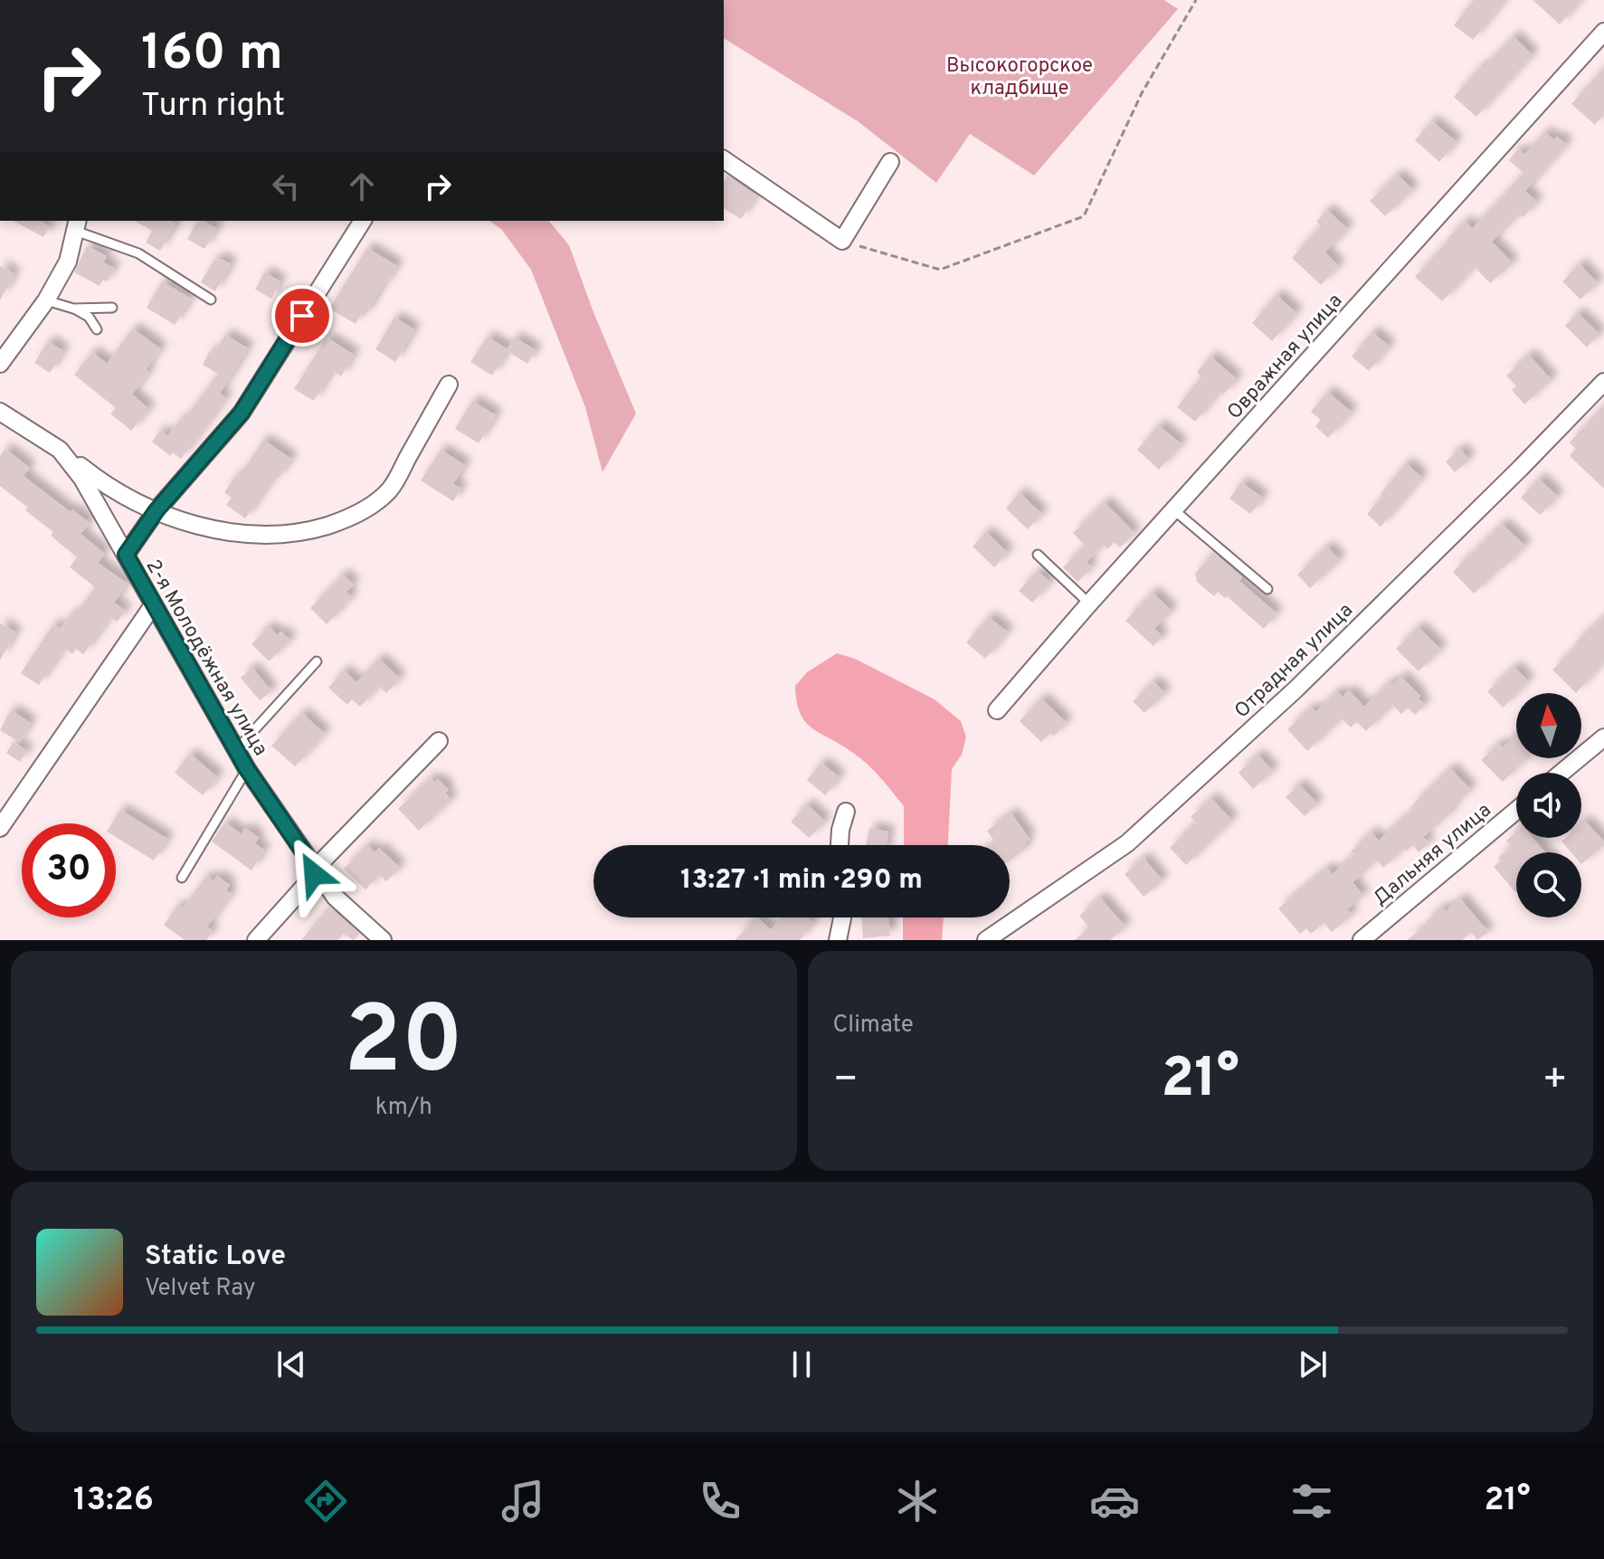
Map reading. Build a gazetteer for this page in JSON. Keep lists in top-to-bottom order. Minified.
{"streets":{"street":["Овражная улица","2-я Молодёжная улица","Отрадная улица","Дальняя улица"]},"parks":["Высокогорское кладбище"],"north":"top","page":{"turn":["160 m","Turn right"],"limit":"30","trip":"13:27 · 1 min · 290 m","tile":[["20","km/h"],"Climate"],"heat":["−","21°","+"],"song":["Static Love","Velvet Ray"],"tabs":["13:26","21°"]}}
